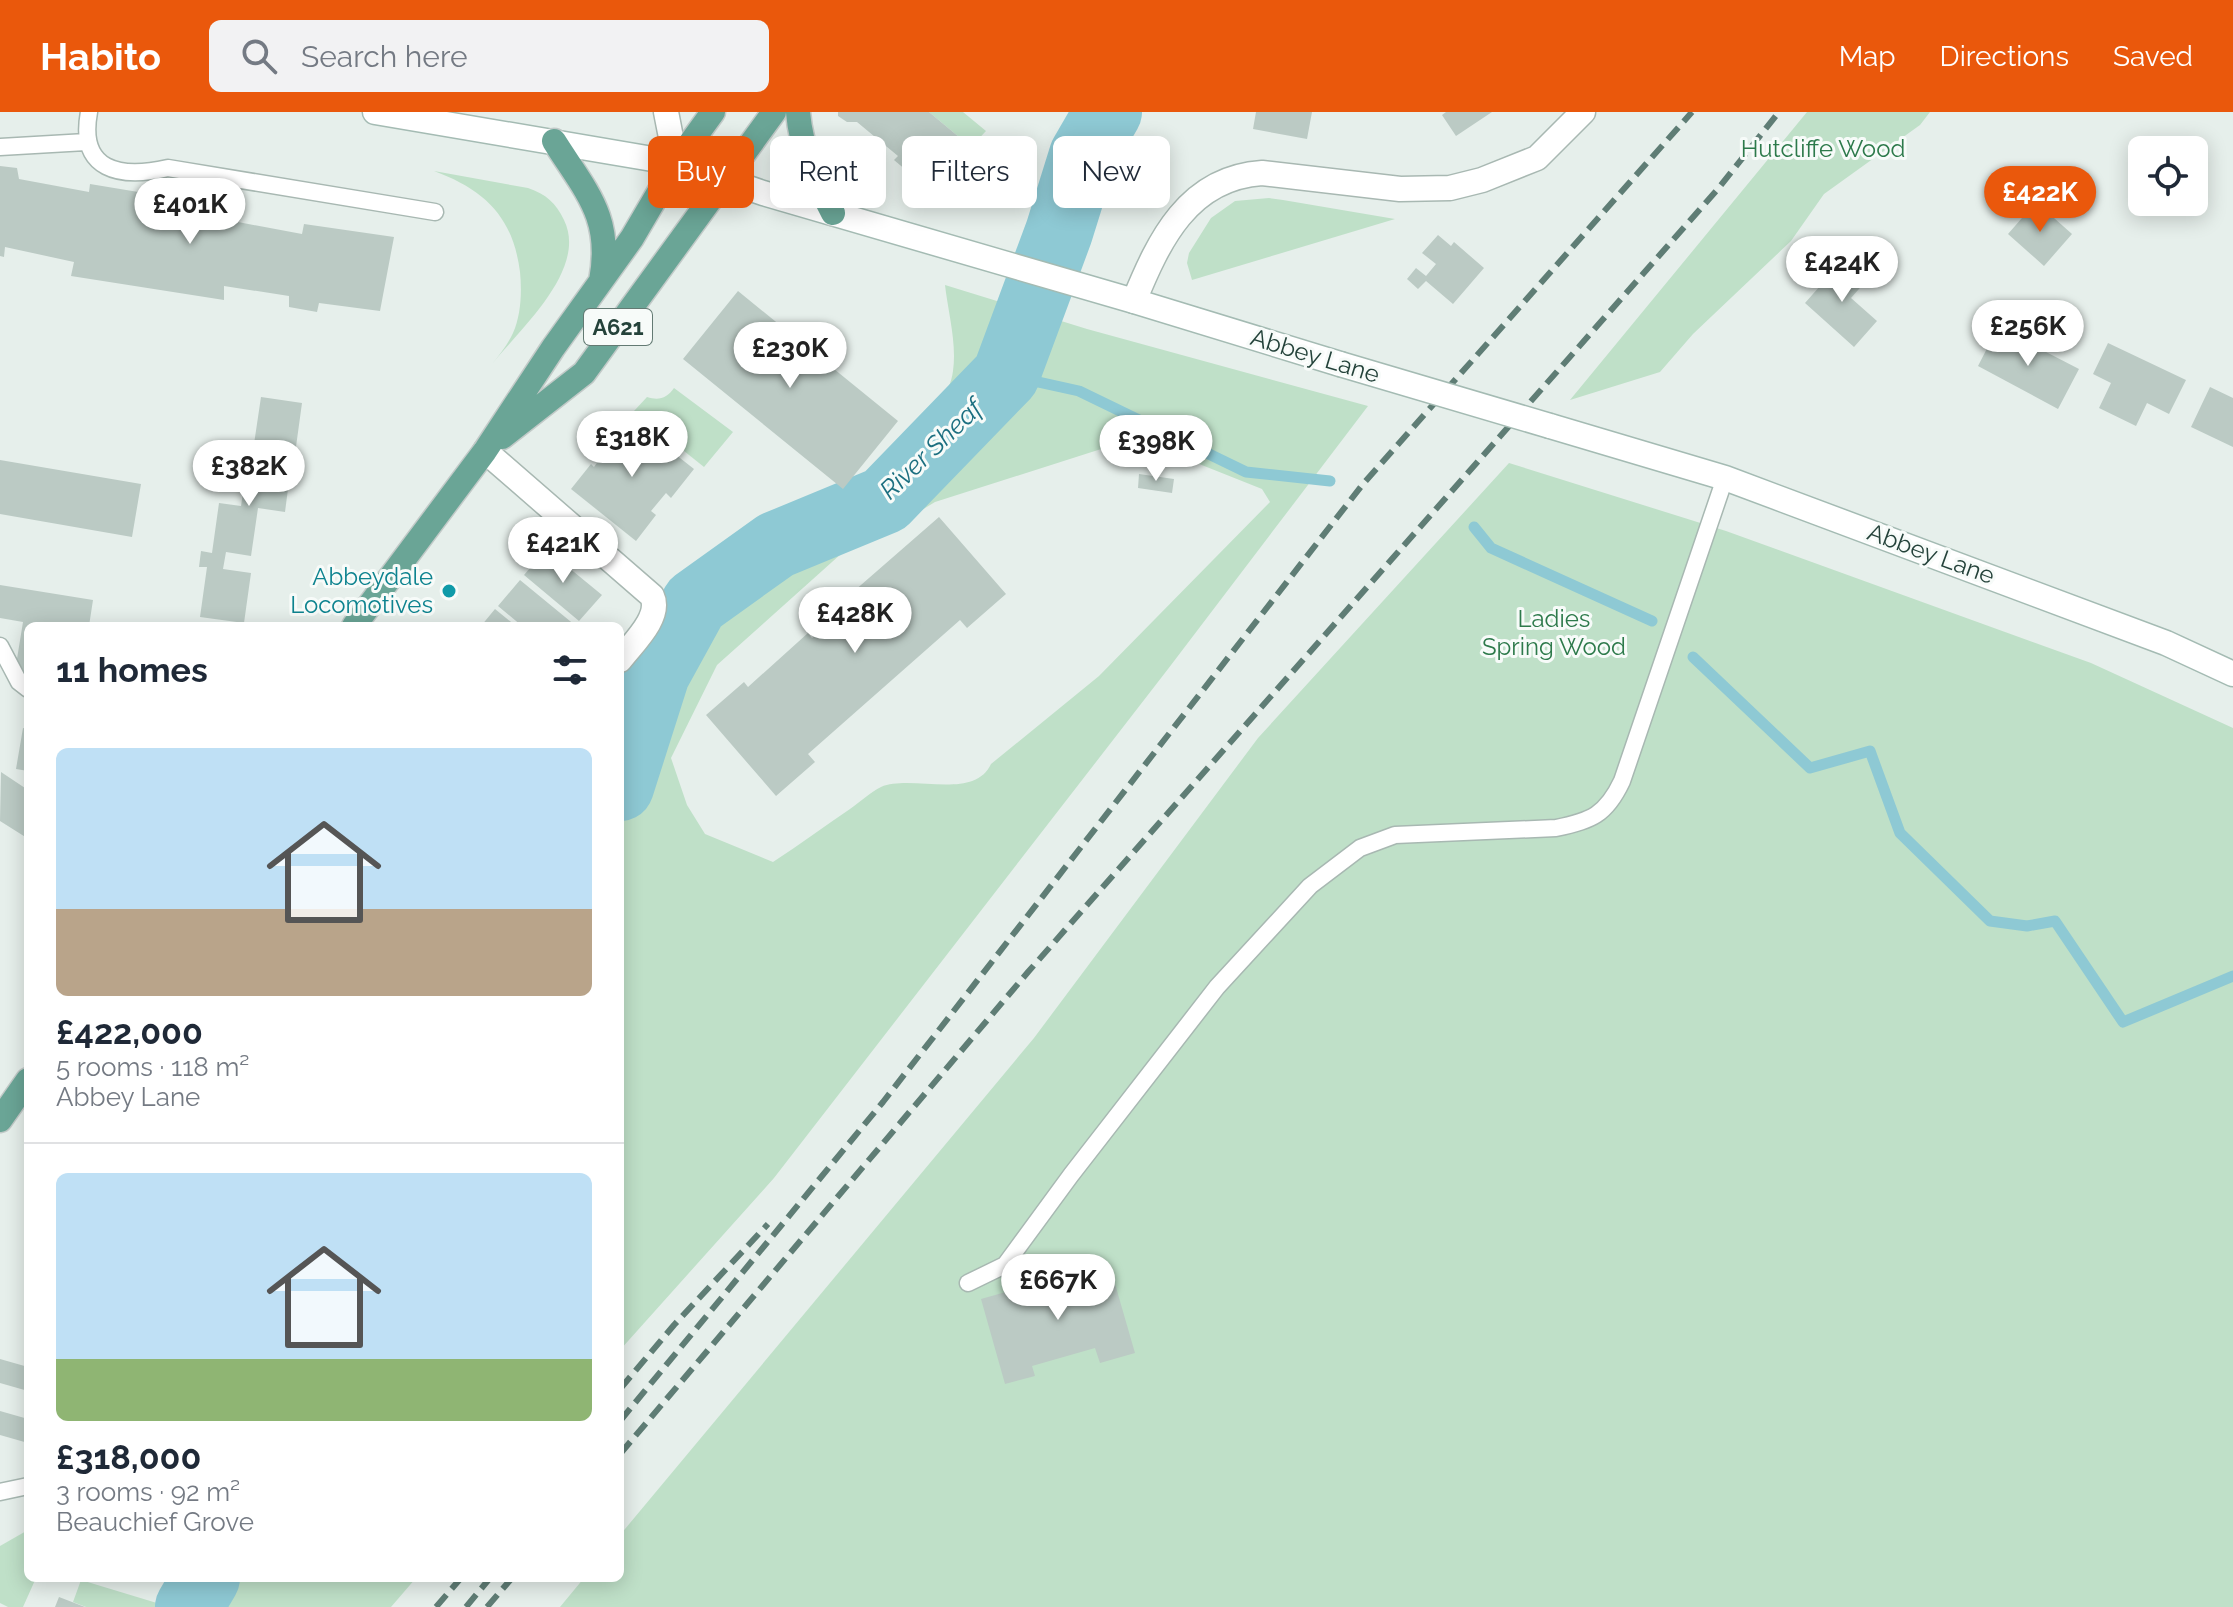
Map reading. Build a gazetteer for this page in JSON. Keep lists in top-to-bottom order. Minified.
{"streets":{"main road":["A621","Abbey Lane"]},"water":["River Sheaf"],"parks":["Hutcliffe Wood","Ladies Spring Wood"],"places":["Abbeydale Locomotives"],"page":{"header":"Habito","search":"Search here","nav":["Map","Directions","Saved"],"chip":["Buy","Rent","Filters","New"],"price":["£422K","£401K","£424K","£256K","£230K","£318K","£398K","£382K","£421K","£428K","£667K"],"heading":"11 homes","list":[{"name":"£422,000","note":"5 rooms · 118 m² · Abbey Lane"},{"name":"£318,000","note":"3 rooms · 92 m² · Beauchief Grove"}]}}
